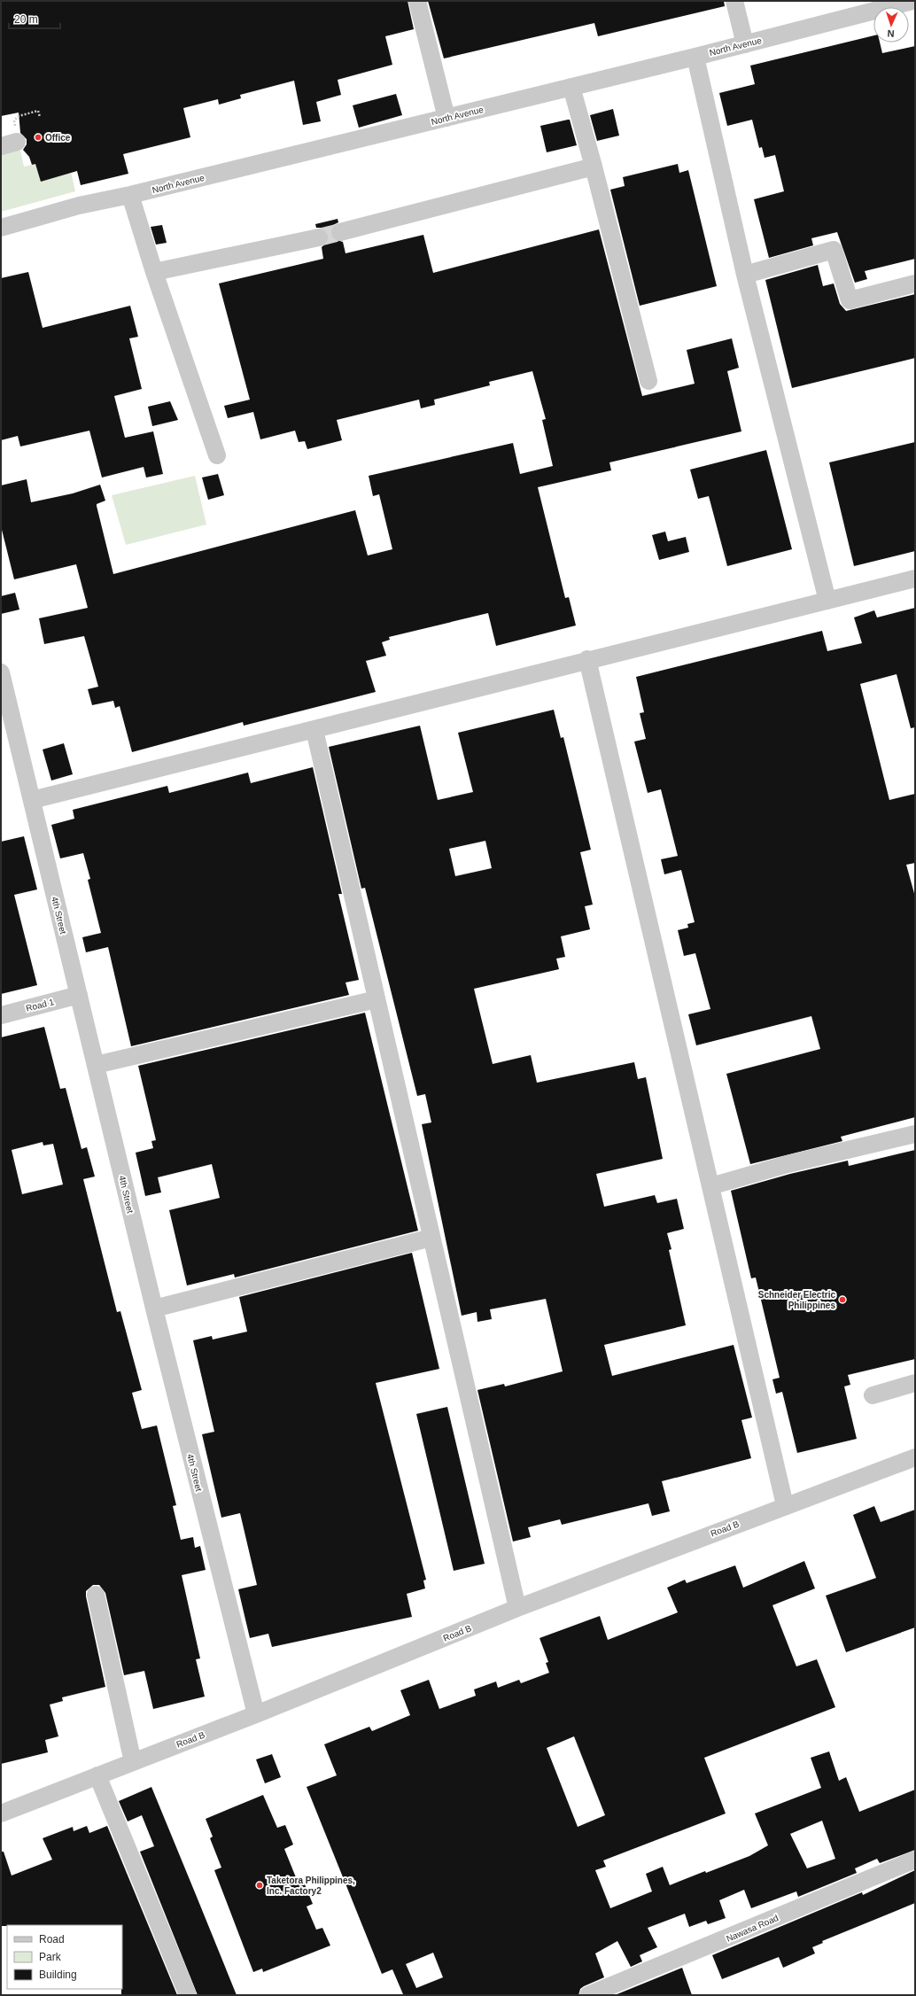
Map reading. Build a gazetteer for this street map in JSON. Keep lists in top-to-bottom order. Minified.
{"streets":{"street":["North Avenue","4th Street","Road 1","Road B","Nawasa Road"]},"crossings":[["4th Street","Road 1"],["4th Street","Road B"]],"places":["Office","Schneider Electric Philippines","Taketora Philippines, Inc. Factory2"],"legend":["Road","Park","Building"],"scale_bar":"20 m","north":"bottom"}
